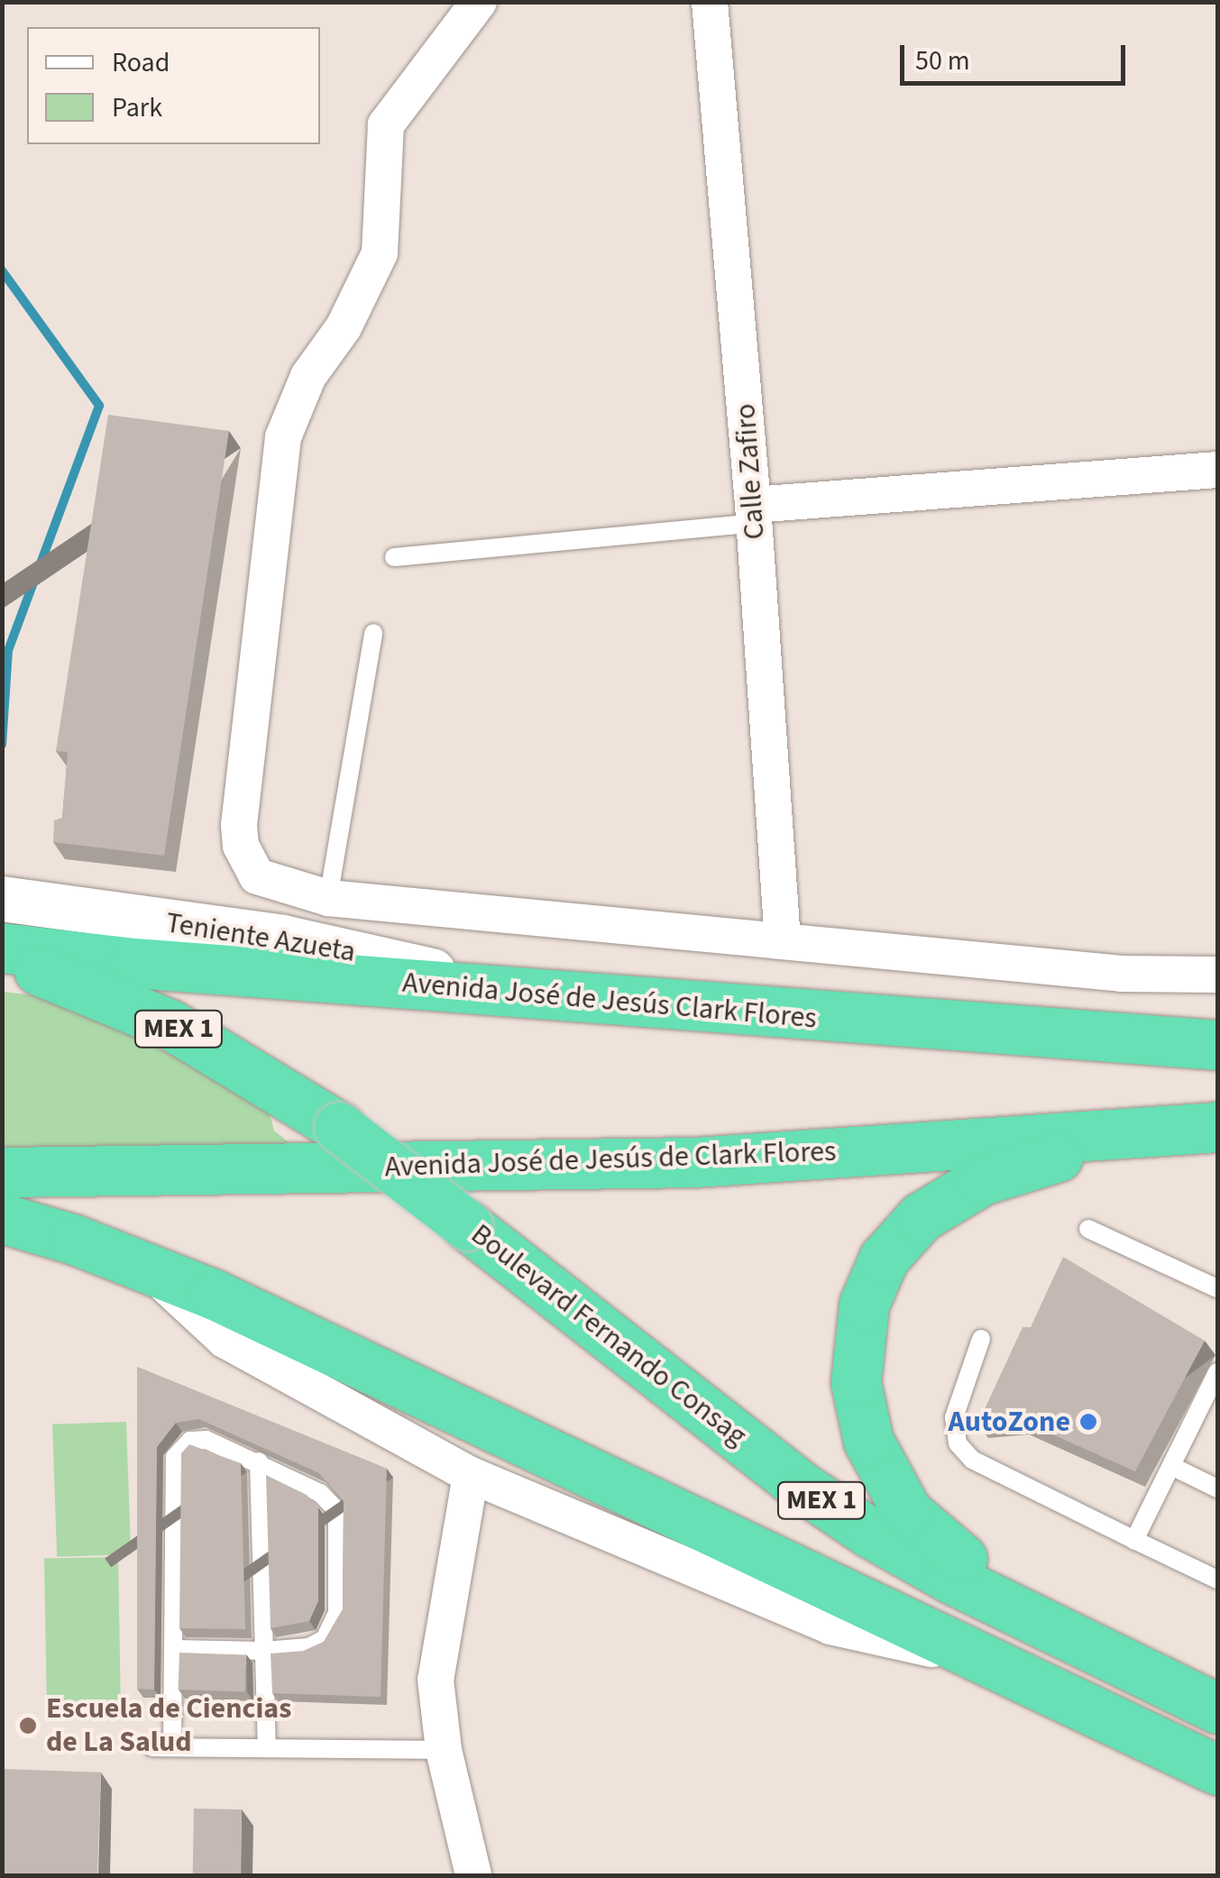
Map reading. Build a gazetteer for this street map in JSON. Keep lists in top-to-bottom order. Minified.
{"streets":{"highway":["Avenida José de Jesús Clark Flores","MEX 1","Avenida José de Jesús de Clark Flores","Boulevard Fernando Consag"],"street":["Calle Zafiro","Teniente Azueta"]},"crossings":[["Teniente Azueta","Avenida José de Jesús Clark Flores"]],"places":["AutoZone","Escuela de Ciencias de La Salud"],"legend":["Road","Park"],"scale_bar":"50 m"}
